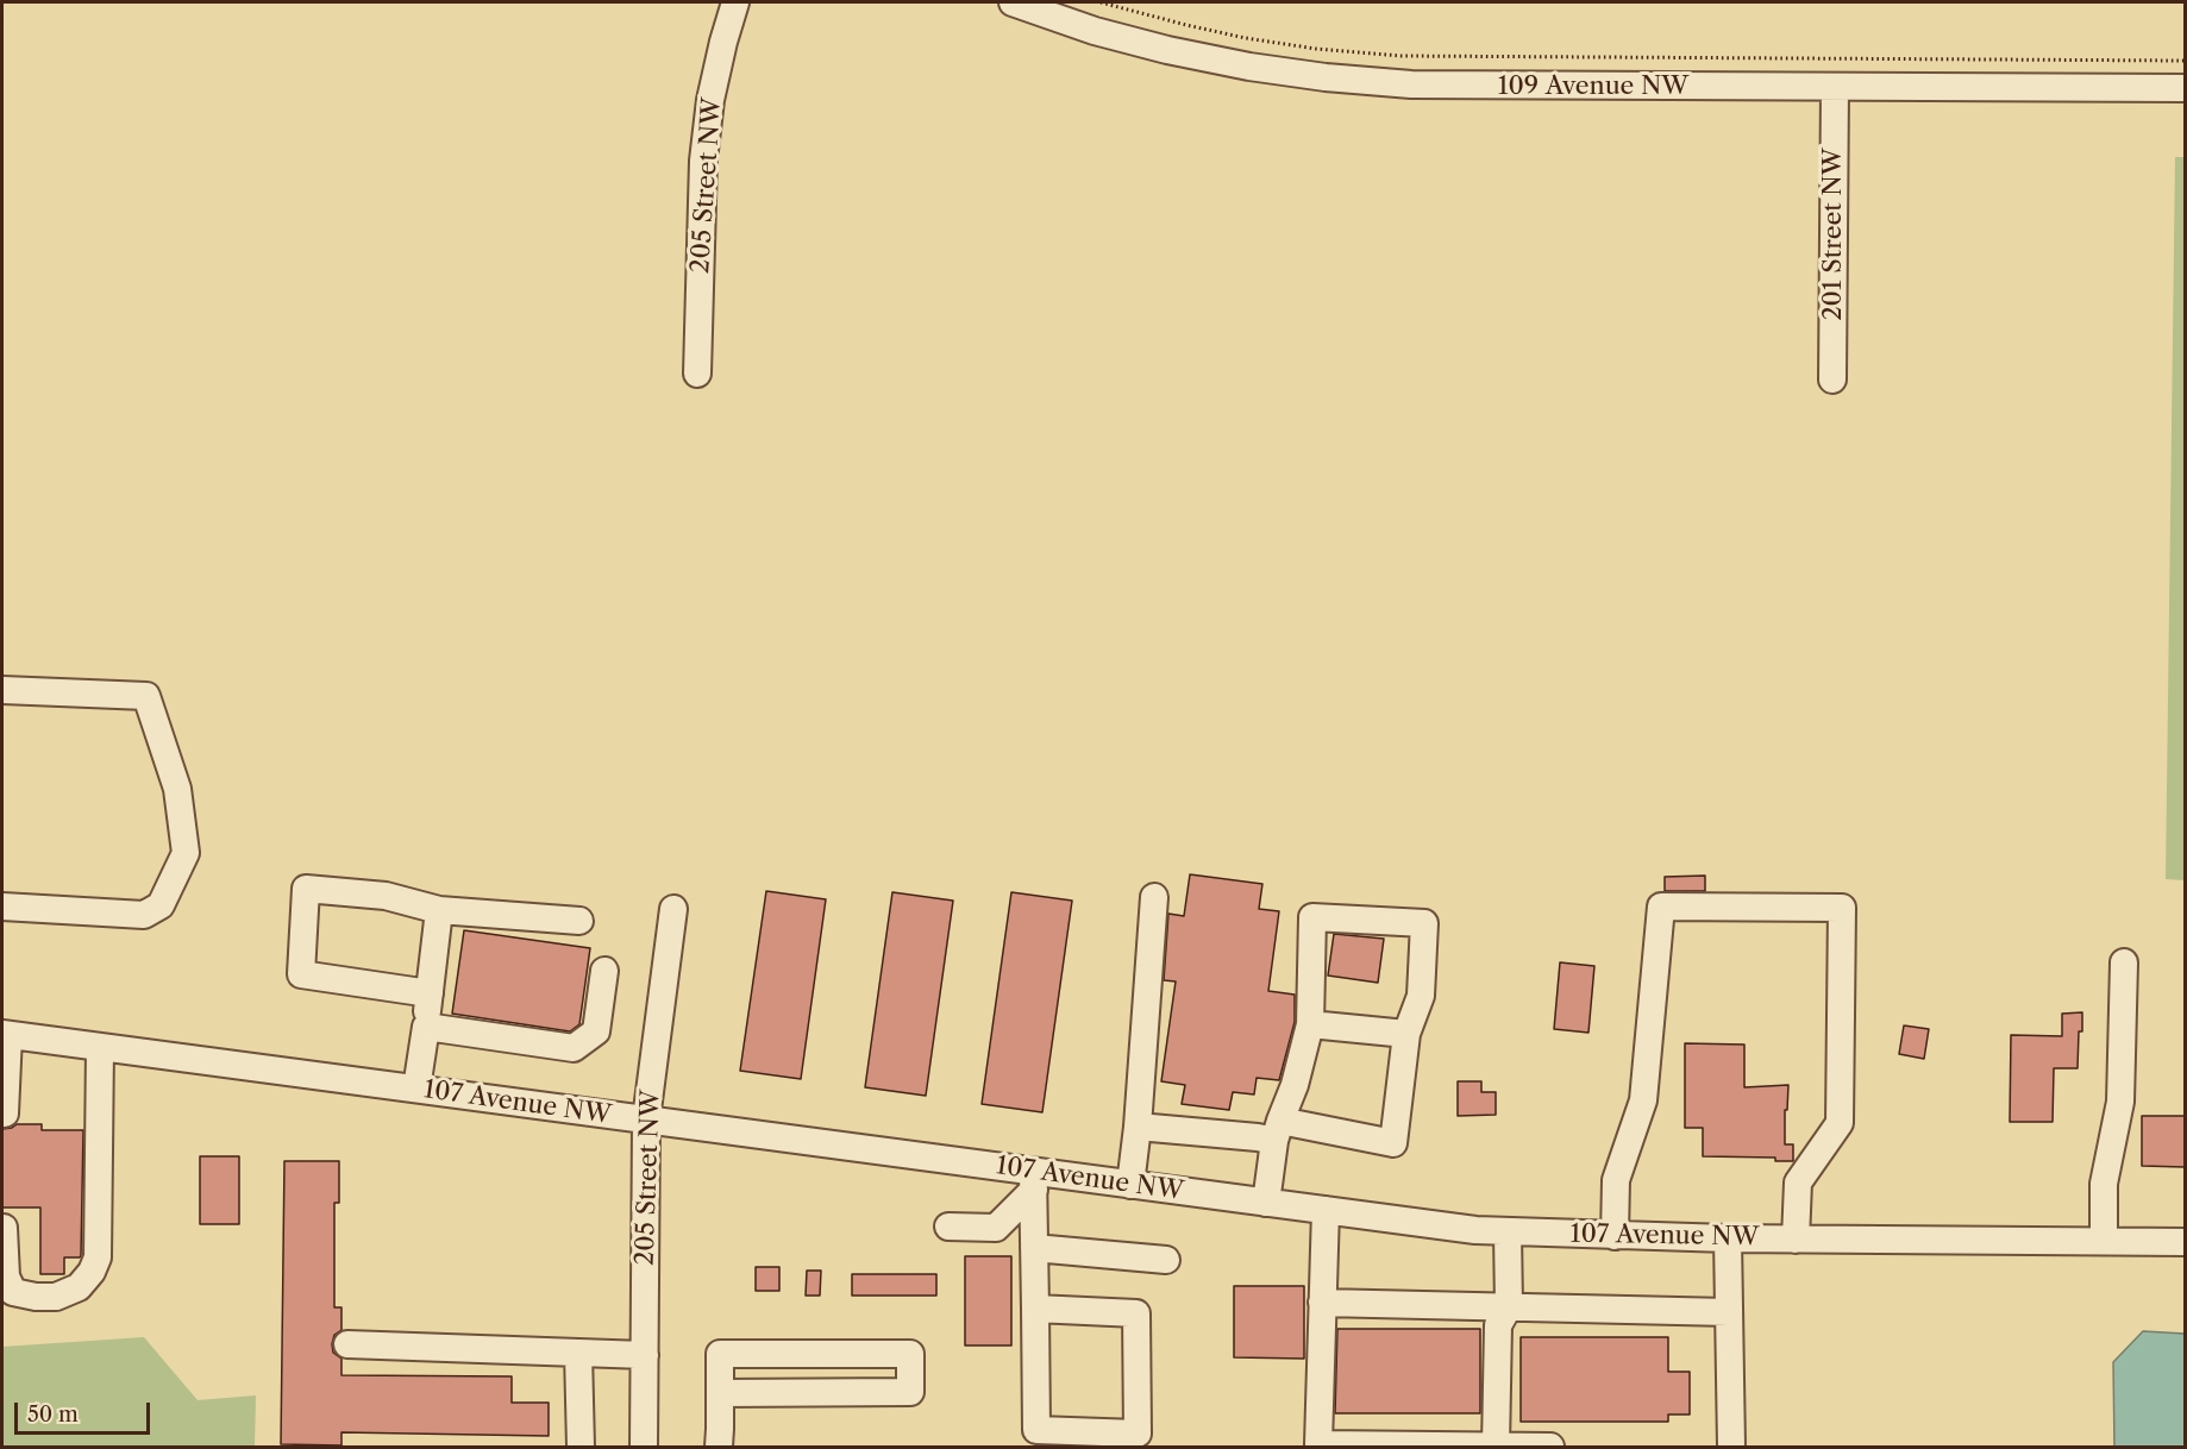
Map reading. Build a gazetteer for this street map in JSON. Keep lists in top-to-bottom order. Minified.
{"streets":{"street":["109 Avenue NW","205 Street NW","201 Street NW","107 Avenue NW"]},"crossings":[["109 Avenue NW","201 Street NW"],["205 Street NW","107 Avenue NW"]],"scale_bar":"50 m"}
